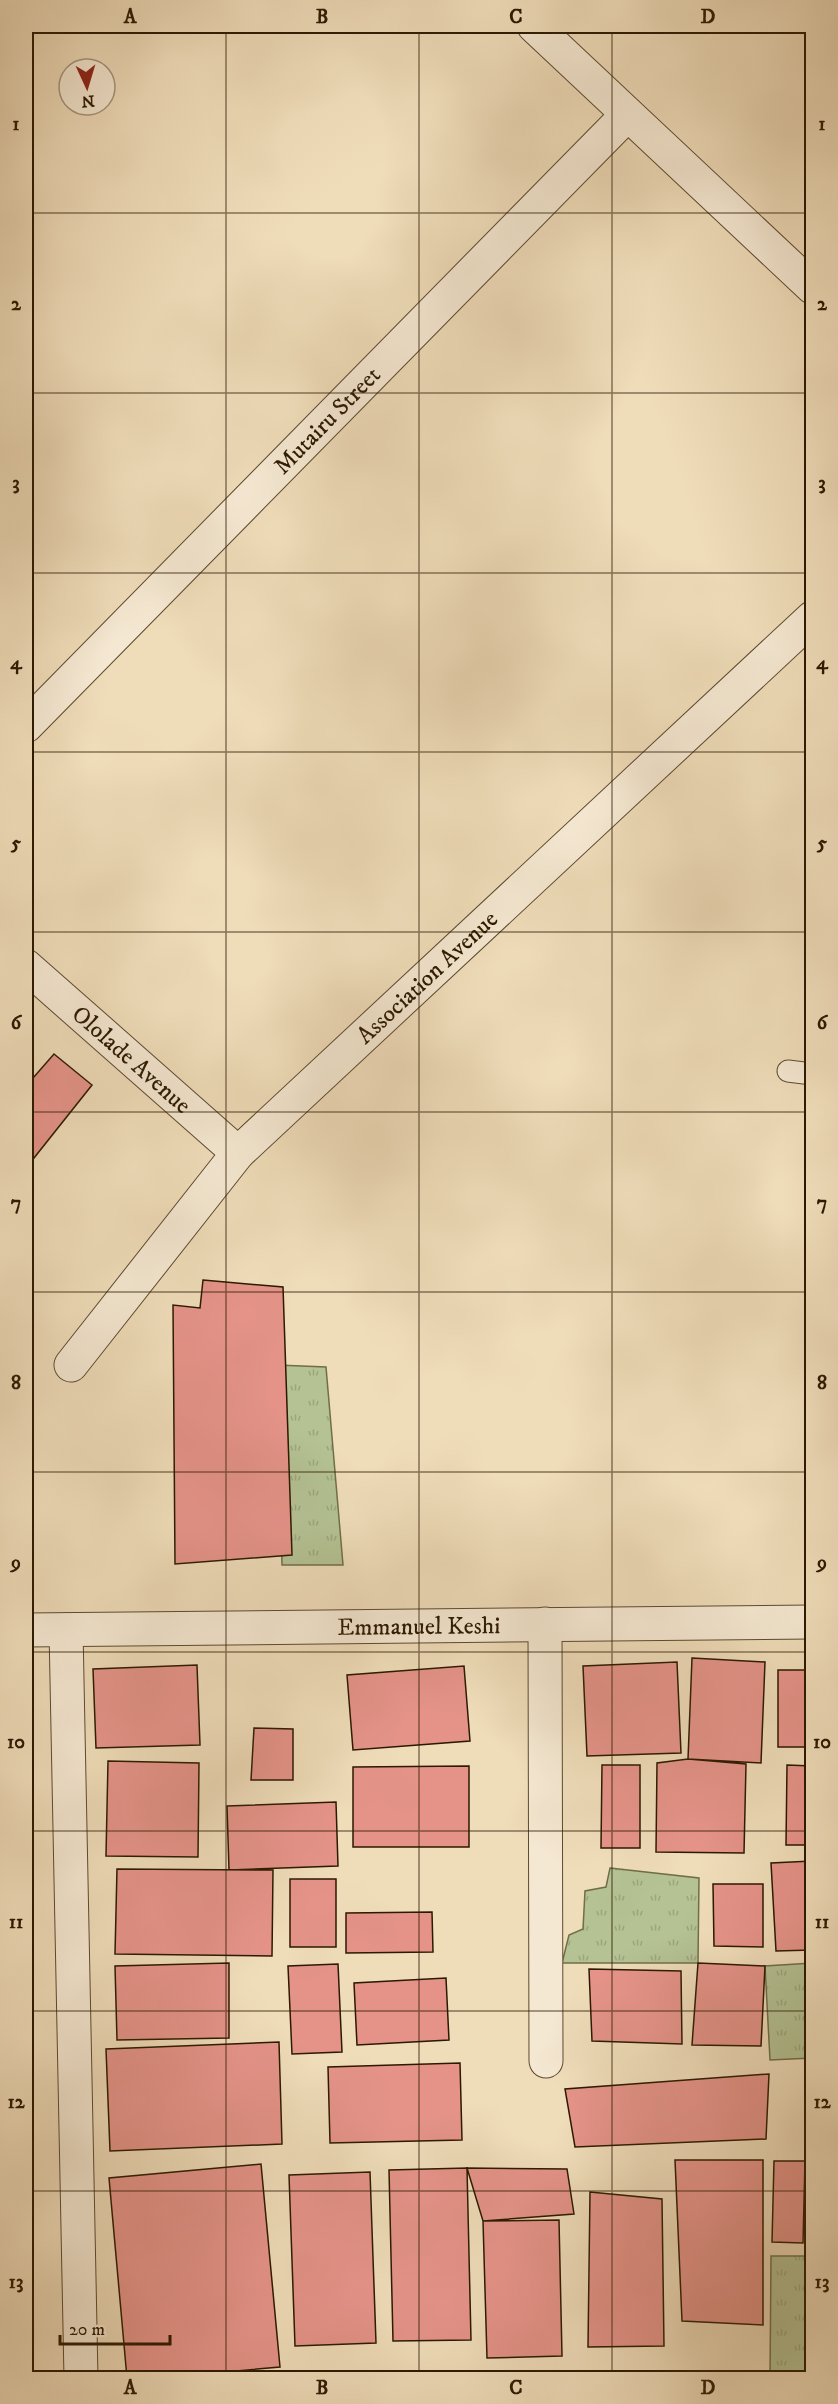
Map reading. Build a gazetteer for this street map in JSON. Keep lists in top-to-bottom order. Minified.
{"streets":{"street":["Mutairu Street","Association Avenue","Ololade Avenue","Emmanuel Keshi"]},"crossings":[["Association Avenue","Ololade Avenue"]],"scale_bar":"20 m","north":"bottom","grid":{"columns":["A","B","C","D"],"rows":["1","2","3","4","5","6","7","8","9","10","11","12","13"]}}
